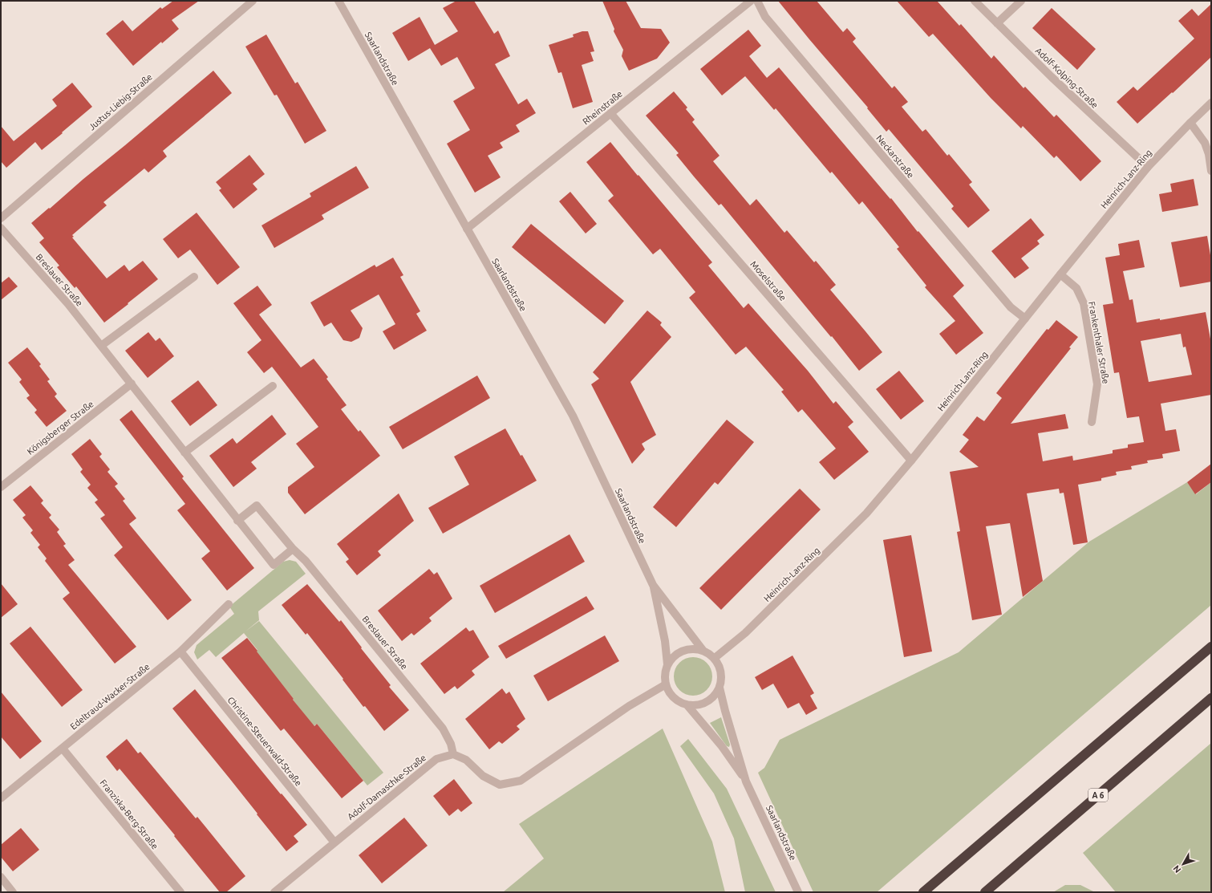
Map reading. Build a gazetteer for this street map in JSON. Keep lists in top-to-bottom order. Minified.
{"streets":{"highway":["A 6"],"street":["Saarlandstraße","Adolf-Kolping-Straße","Justus-Liebig-Straße","Rheinstraße","Neckarstraße","Heinrich-Lanz-Ring","Breslauer Straße","Moselstraße","Frankenthaler Straße","Königsberger Straße","Edeltraud-Wacker-Straße","Christine-Steuerwald-Straße","Adolf-Damaschke-Straße","Franziska-Berg-Straße"]},"crossings":[["Saarlandstraße","Rheinstraße"],["Saarlandstraße","Heinrich-Lanz-Ring"],["Adolf-Kolping-Straße","Heinrich-Lanz-Ring"],["Rheinstraße","Moselstraße"],["Neckarstraße","Heinrich-Lanz-Ring"],["Heinrich-Lanz-Ring","Moselstraße"],["Heinrich-Lanz-Ring","Frankenthaler Straße"],["Breslauer Straße","Königsberger Straße"],["Breslauer Straße","Adolf-Damaschke-Straße"],["Edeltraud-Wacker-Straße","Christine-Steuerwald-Straße"],["Edeltraud-Wacker-Straße","Franziska-Berg-Straße"],["Christine-Steuerwald-Straße","Adolf-Damaschke-Straße"]],"north":"bottom left"}
